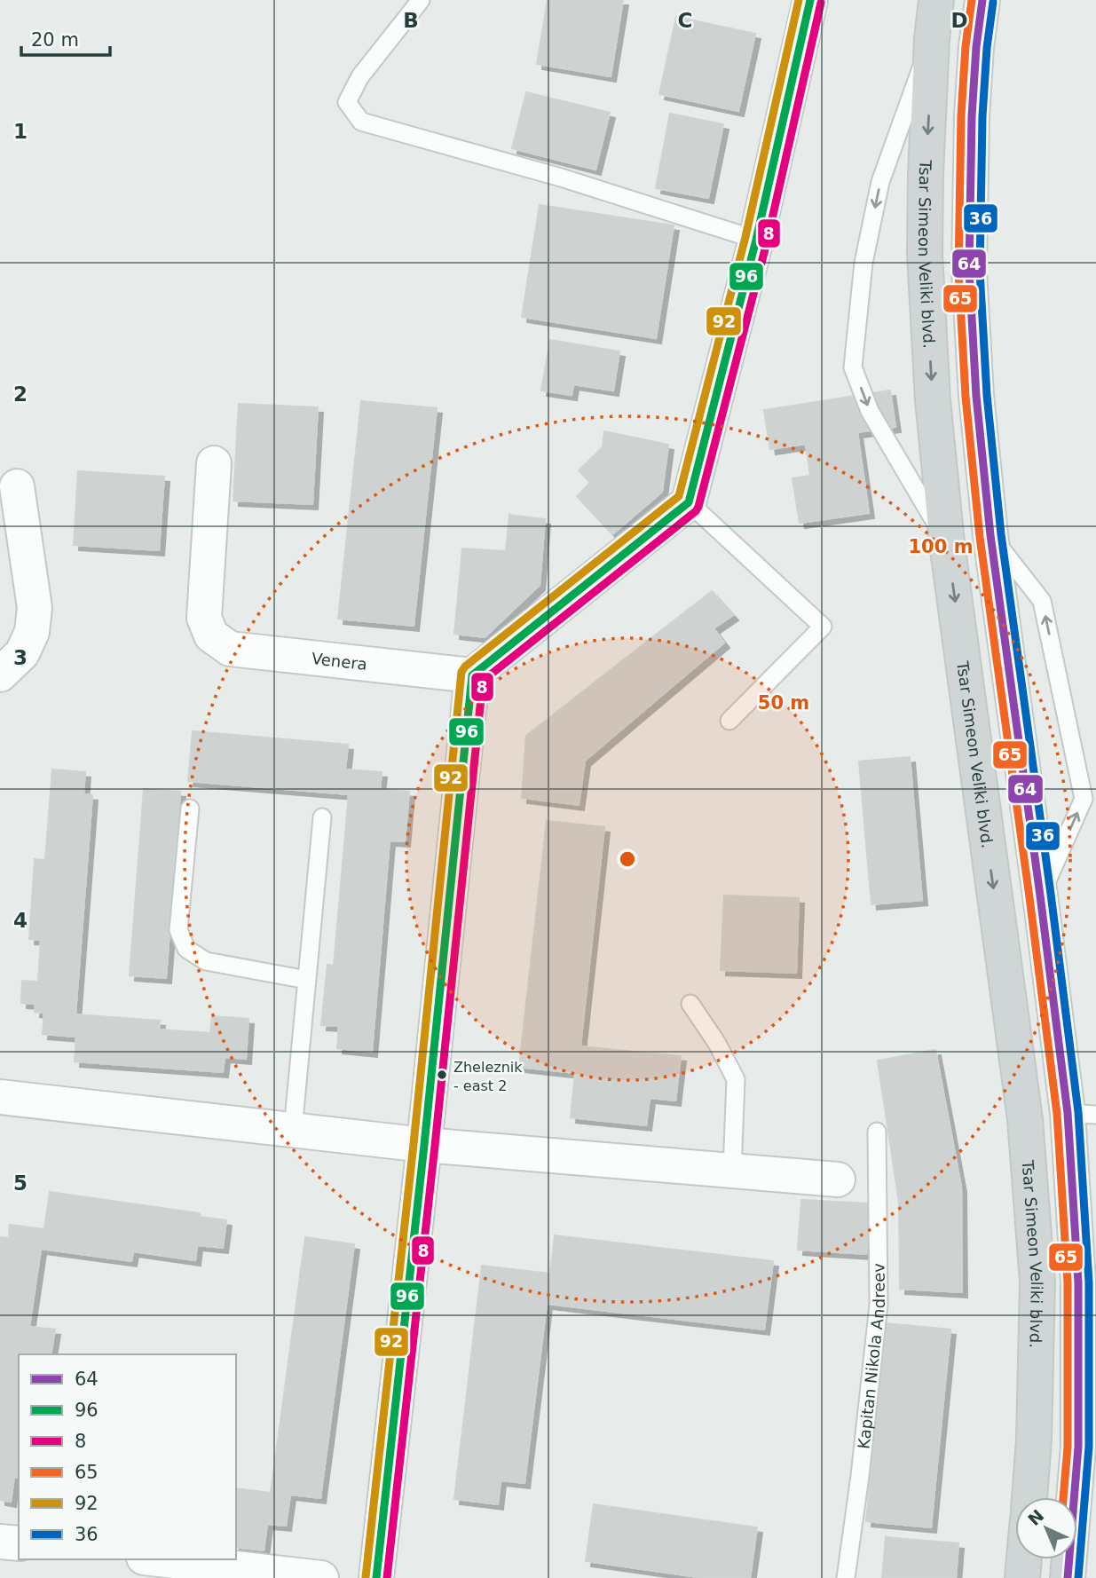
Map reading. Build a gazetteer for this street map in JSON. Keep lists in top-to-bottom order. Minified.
{"streets":{"main road":["Tsar Simeon Veliki blvd."],"street":["Venera"],"lane":["Kapitan Nikola Andreev"]},"places":["Zheleznik - east 2"],"lines":["transit line 64","transit line 96","transit line 65","transit line 92","transit line 36","transit line 8"],"legend":["64","96","8","65","92","36"],"scale_bar":"20 m","north":"top left","grid":{"columns":["B","C","D"],"rows":["1","2","3","4","5"]},"rings":["100 m","50 m"]}
